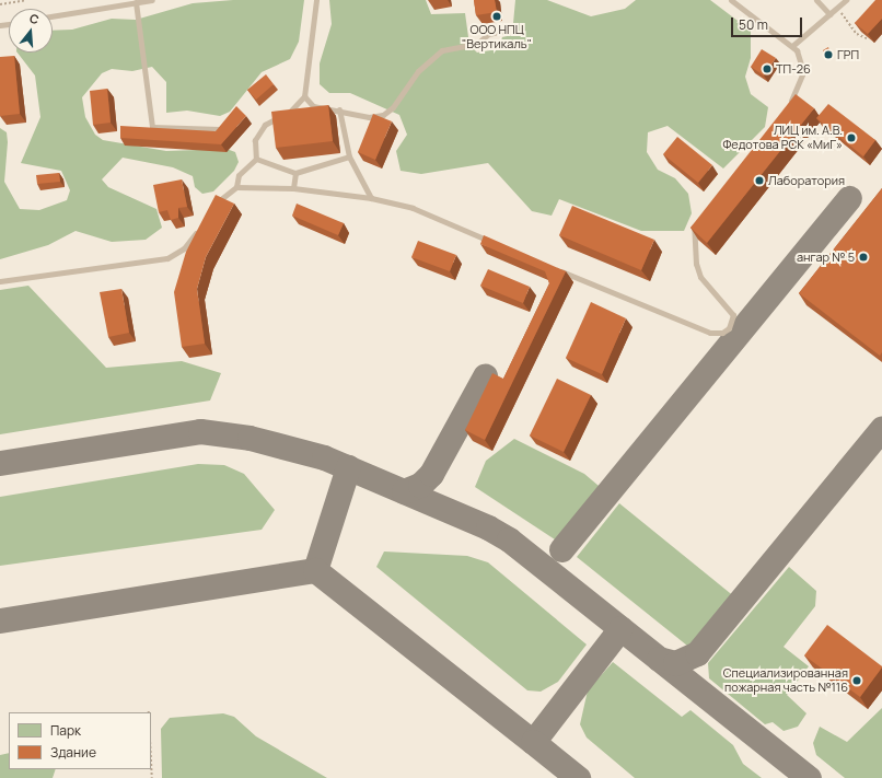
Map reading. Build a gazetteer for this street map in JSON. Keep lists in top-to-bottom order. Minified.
{"places":["ООО НПЦ \"Вертикаль\"","ГРП","ТП-26","ЛИЦ им. А.В. Федотова РСК «МиГ»","Лаборатория","ангар № 5","Специализированная пожарная часть №116"],"legend":["Парк","Здание"],"scale_bar":"50 m","north":"top"}
